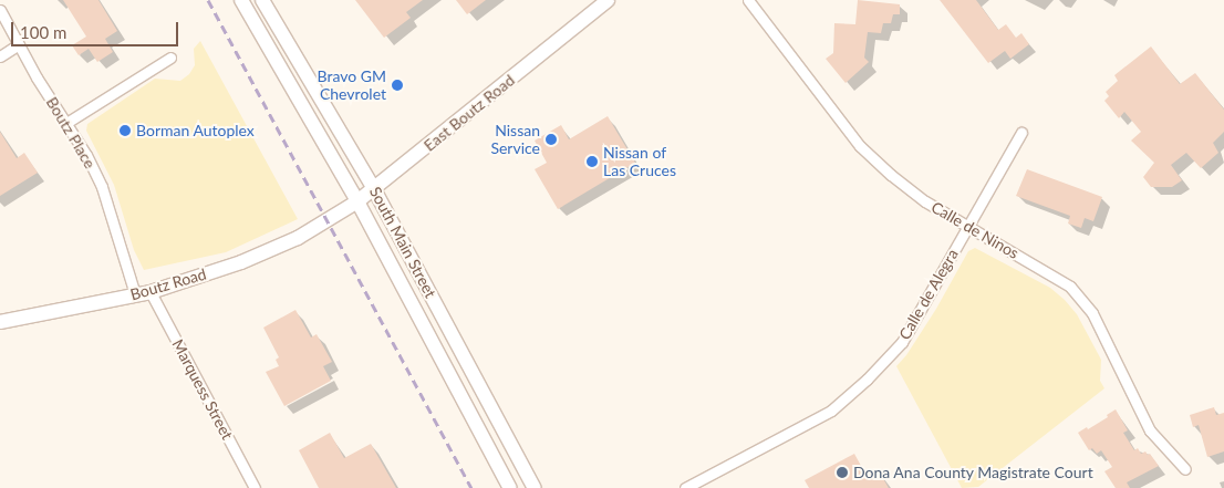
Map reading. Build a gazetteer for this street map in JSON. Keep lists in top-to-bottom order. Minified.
{"streets":{"main road":["East Boutz Road","South Main Street","Boutz Road"],"street":["Boutz Place","Calle de Ninos","Calle de Alegra","Marquess Street"]},"crossings":[["East Boutz Road","South Main Street"],["East Boutz Road","Boutz Road"],["Boutz Place","Boutz Road"],["Calle de Ninos","Calle de Alegra"],["Boutz Road","Marquess Street"]],"places":["Bravo GM Chevrolet","Borman Autoplex","Nissan Service","Nissan of Las Cruces","Dona Ana County Magistrate Court"],"scale_bar":"100 m"}
